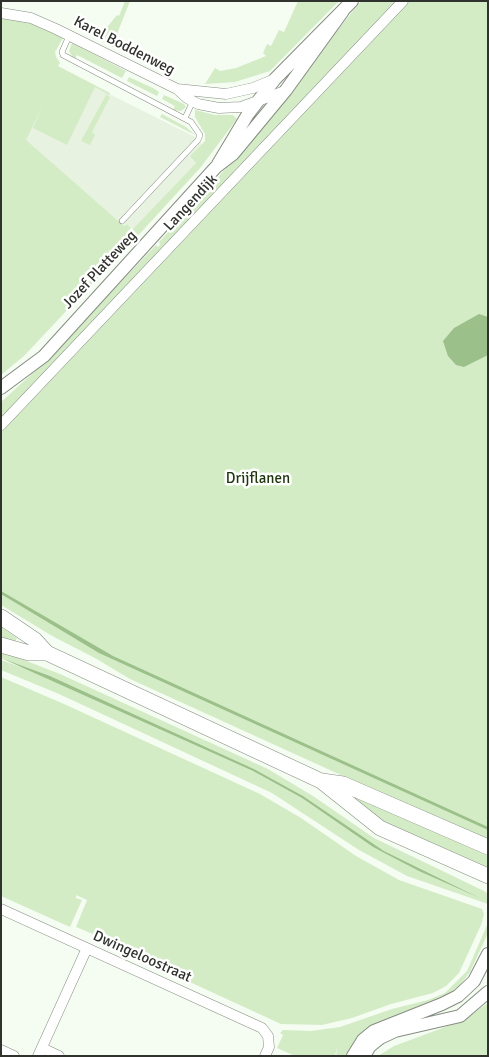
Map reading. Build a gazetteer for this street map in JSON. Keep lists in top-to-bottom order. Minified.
{"streets":{"street":["Karel Boddenweg","Langendijk","Jozef Platteweg","Dwingeloostraat"]},"crossings":[["Karel Boddenweg","Jozef Platteweg"]],"parks":["Drijflanen"]}
